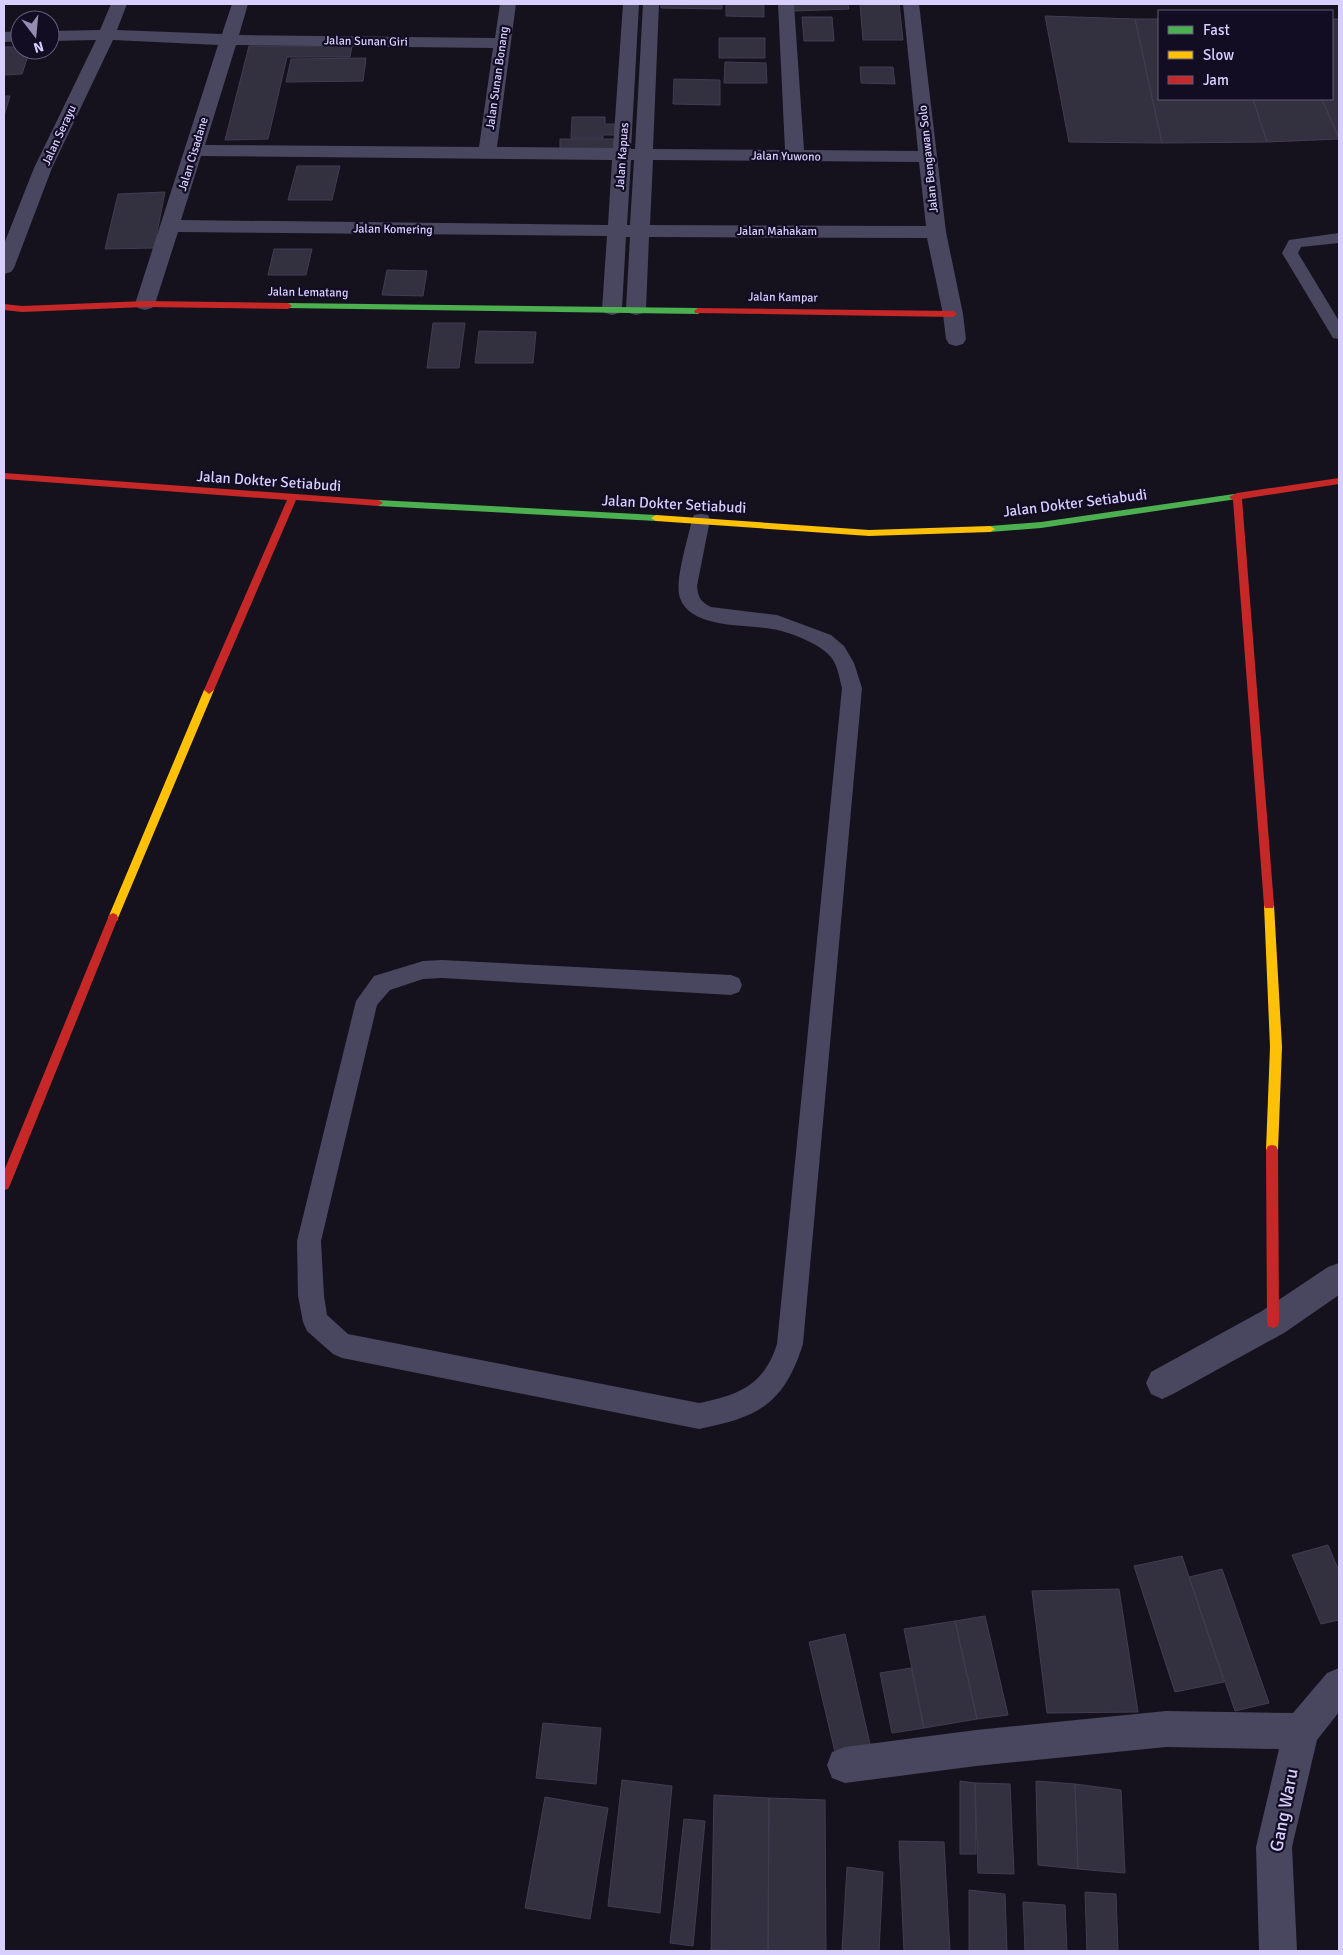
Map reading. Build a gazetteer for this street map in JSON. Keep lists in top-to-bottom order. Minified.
{"streets":{"main road":["Jalan Lematang","Jalan Kampar","Jalan Dokter Setiabudi"],"street":["Jalan Sunan Giri","Jalan Sunan Bonang","Jalan Serayu","Jalan Cisadane","Jalan Kapuas","Jalan Yuwono","Jalan Bengawan Solo","Jalan Komering","Jalan Mahakam","Gang Waru"]},"crossings":[["Jalan Sunan Giri","Jalan Sunan Bonang"],["Jalan Sunan Giri","Jalan Serayu"],["Jalan Sunan Giri","Jalan Cisadane"],["Jalan Sunan Bonang","Jalan Yuwono"],["Jalan Cisadane","Jalan Yuwono"],["Jalan Cisadane","Jalan Komering"],["Jalan Cisadane","Jalan Lematang"],["Jalan Kapuas","Jalan Yuwono"],["Jalan Kapuas","Jalan Komering"],["Jalan Kapuas","Jalan Mahakam"],["Jalan Kapuas","Jalan Lematang"],["Jalan Kapuas","Jalan Kampar"],["Jalan Yuwono","Jalan Bengawan Solo"],["Jalan Bengawan Solo","Jalan Mahakam"],["Jalan Bengawan Solo","Jalan Kampar"],["Jalan Komering","Jalan Mahakam"],["Jalan Lematang","Jalan Kampar"]],"legend":["Fast","Slow","Jam"],"north":"bottom"}
